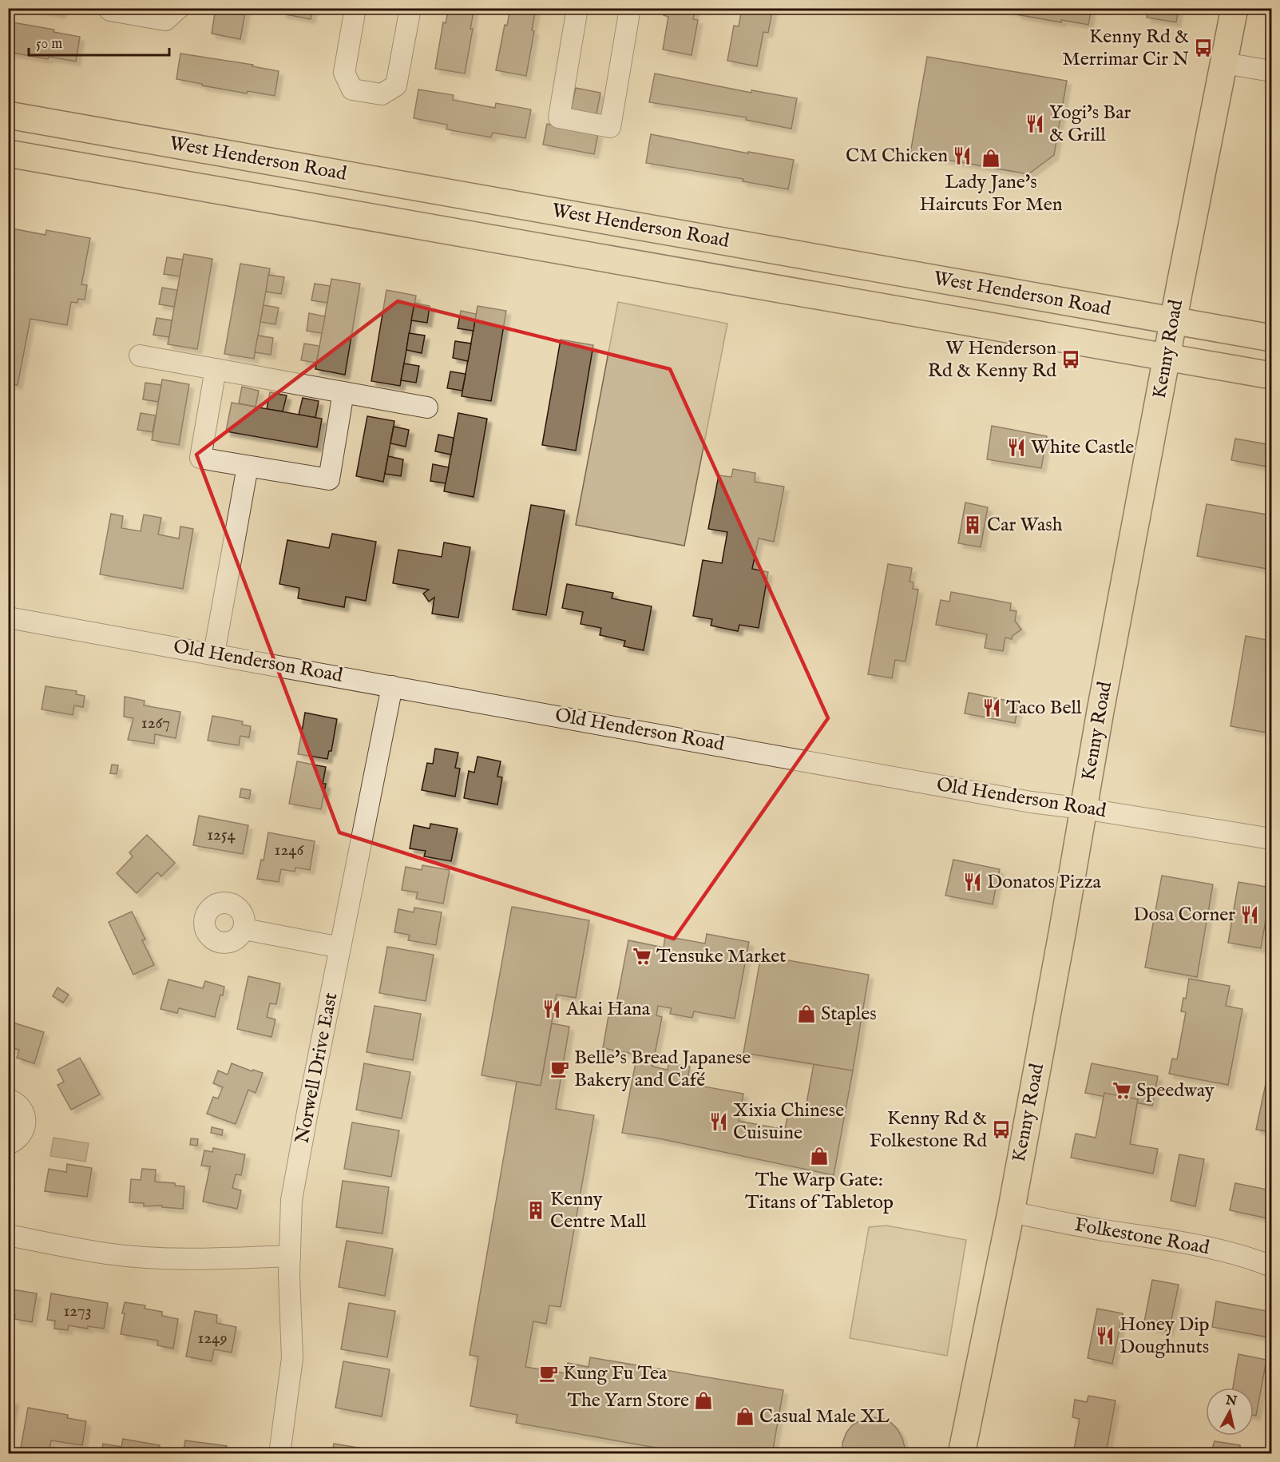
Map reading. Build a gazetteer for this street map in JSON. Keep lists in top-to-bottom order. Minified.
{"streets":{"main road":["West Henderson Road","Kenny Road"],"street":["Old Henderson Road","Norwell Drive East","Folkestone Road"]},"crossings":[["West Henderson Road","Kenny Road"],["Kenny Road","Old Henderson Road"],["Kenny Road","Folkestone Road"],["Old Henderson Road","Norwell Drive East"]],"places":{"bus stop":["Kenny Rd & Merrimar Cir N","W Henderson Rd & Kenny Rd","Kenny Rd & Folkestone Rd"],"restaurant":["Yogi's Bar & Grill","CM Chicken","White Castle","Taco Bell","Donatos Pizza","Dosa Corner","Akai Hana","Xixia Chinese Cuisuine","Honey Dip Doughnuts"],"shop":["Lady Jane's Haircuts For Men","Staples","The Warp Gate: Titans of Tabletop","The Yarn Store","Casual Male XL"],"building":["Car Wash","Kenny Centre Mall"],"supermarket":["Tensuke Market","Speedway"],"cafe":["Belle's Bread Japanese Bakery and Café","Kung Fu Tea"]},"house_numbers":["1267","1254","1246","1273","1249"],"scale_bar":"50 m","north":"top"}
